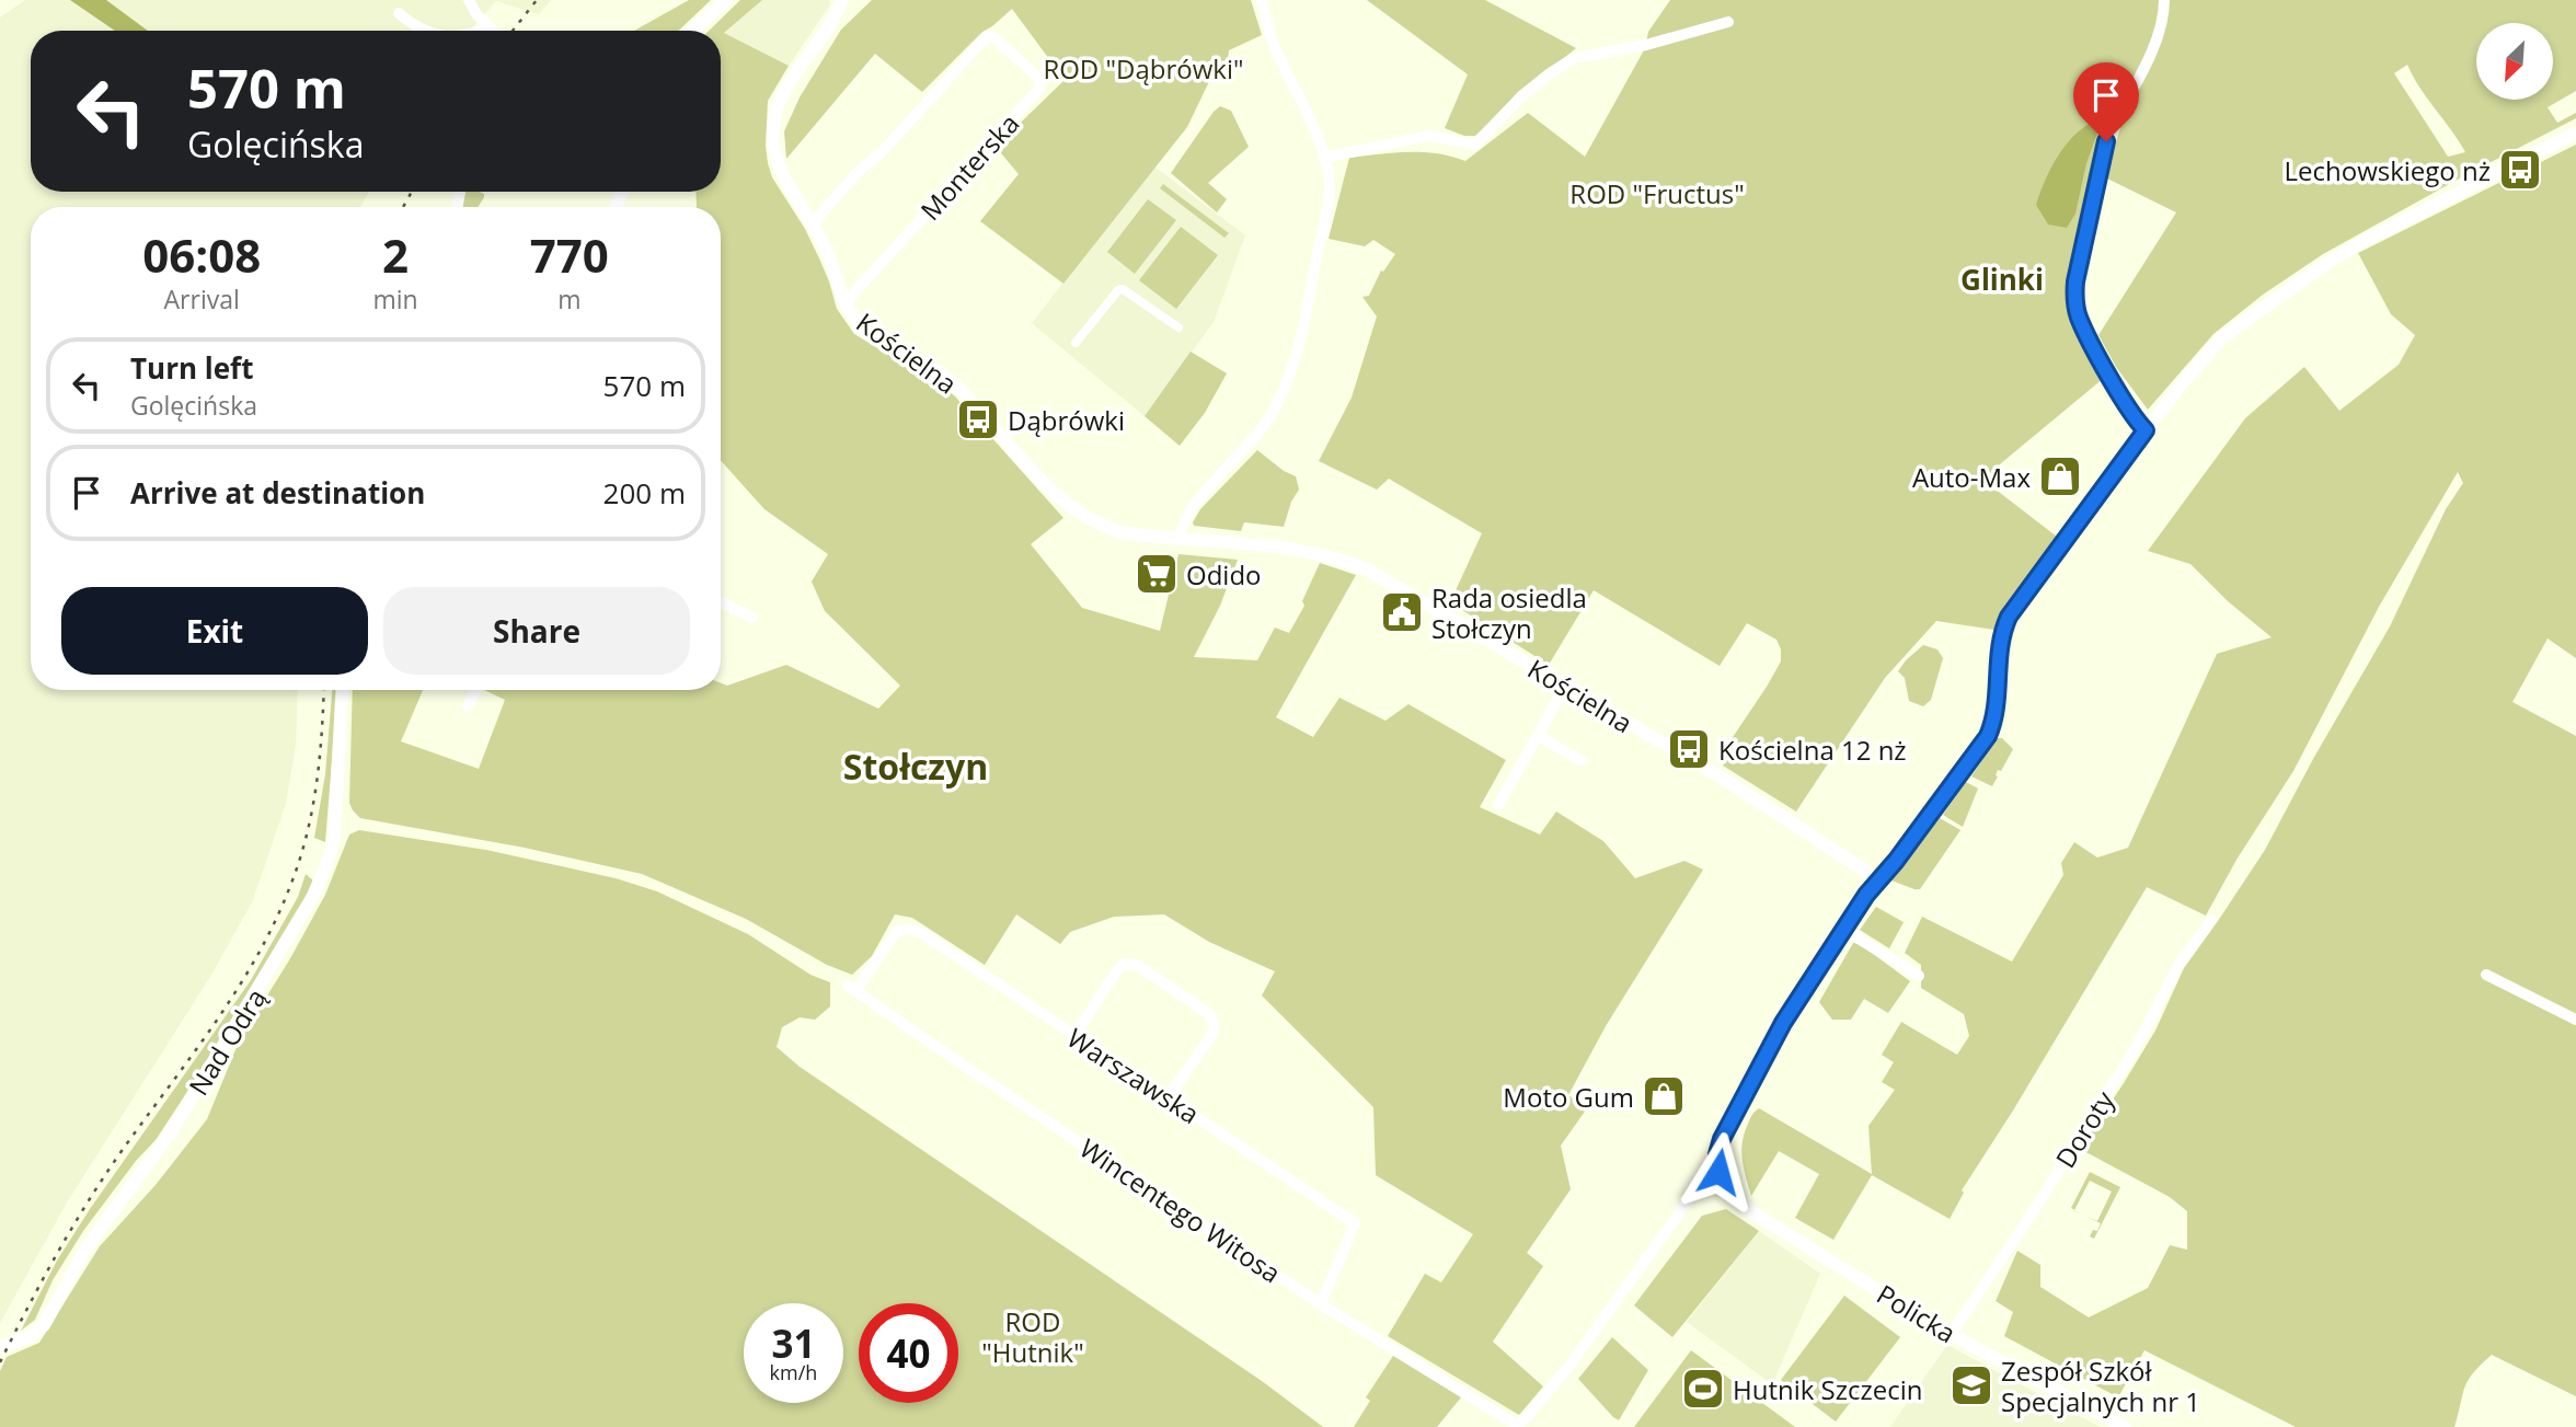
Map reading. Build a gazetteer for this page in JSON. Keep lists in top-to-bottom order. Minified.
{"streets":{"street":["Monterska","Kościelna","Nad Odrą","Warszawska","Doroty","Wincentego Witosa","Policka"]},"crossings":[["Monterska","Kościelna"],["Warszawska","Wincentego Witosa"],["Doroty","Policka"]],"districts":["Glinki","Stołczyn"],"parks":["ROD \"Dąbrówki\"","ROD \"Fructus\"","ROD \"Hutnik\""],"places":{"bus stop":["Lechowskiego nż","Dąbrówki","Kościelna 12 nż"],"shop":["Auto-Max","Moto Gum"],"supermarket":["Odido"],"public building":["Rada osiedla Stołczyn"],"school or university":["Zespół Szkół Specjalnych nr 1"],"sports":["Hutnik Szczecin"]},"north":"bottom left","page":{"turn":["570 m","Golęcińska"],"eta":["06:08","Arrival","2","min","770","m"],"list":[{"name":"Turn left","note":"Golęcińska","value":"570 m"},{"name":"Arrive at destination","value":"200 m"}],"buttons":["Exit","Share"],"speed":"31 km/h","limit":"40"}}
